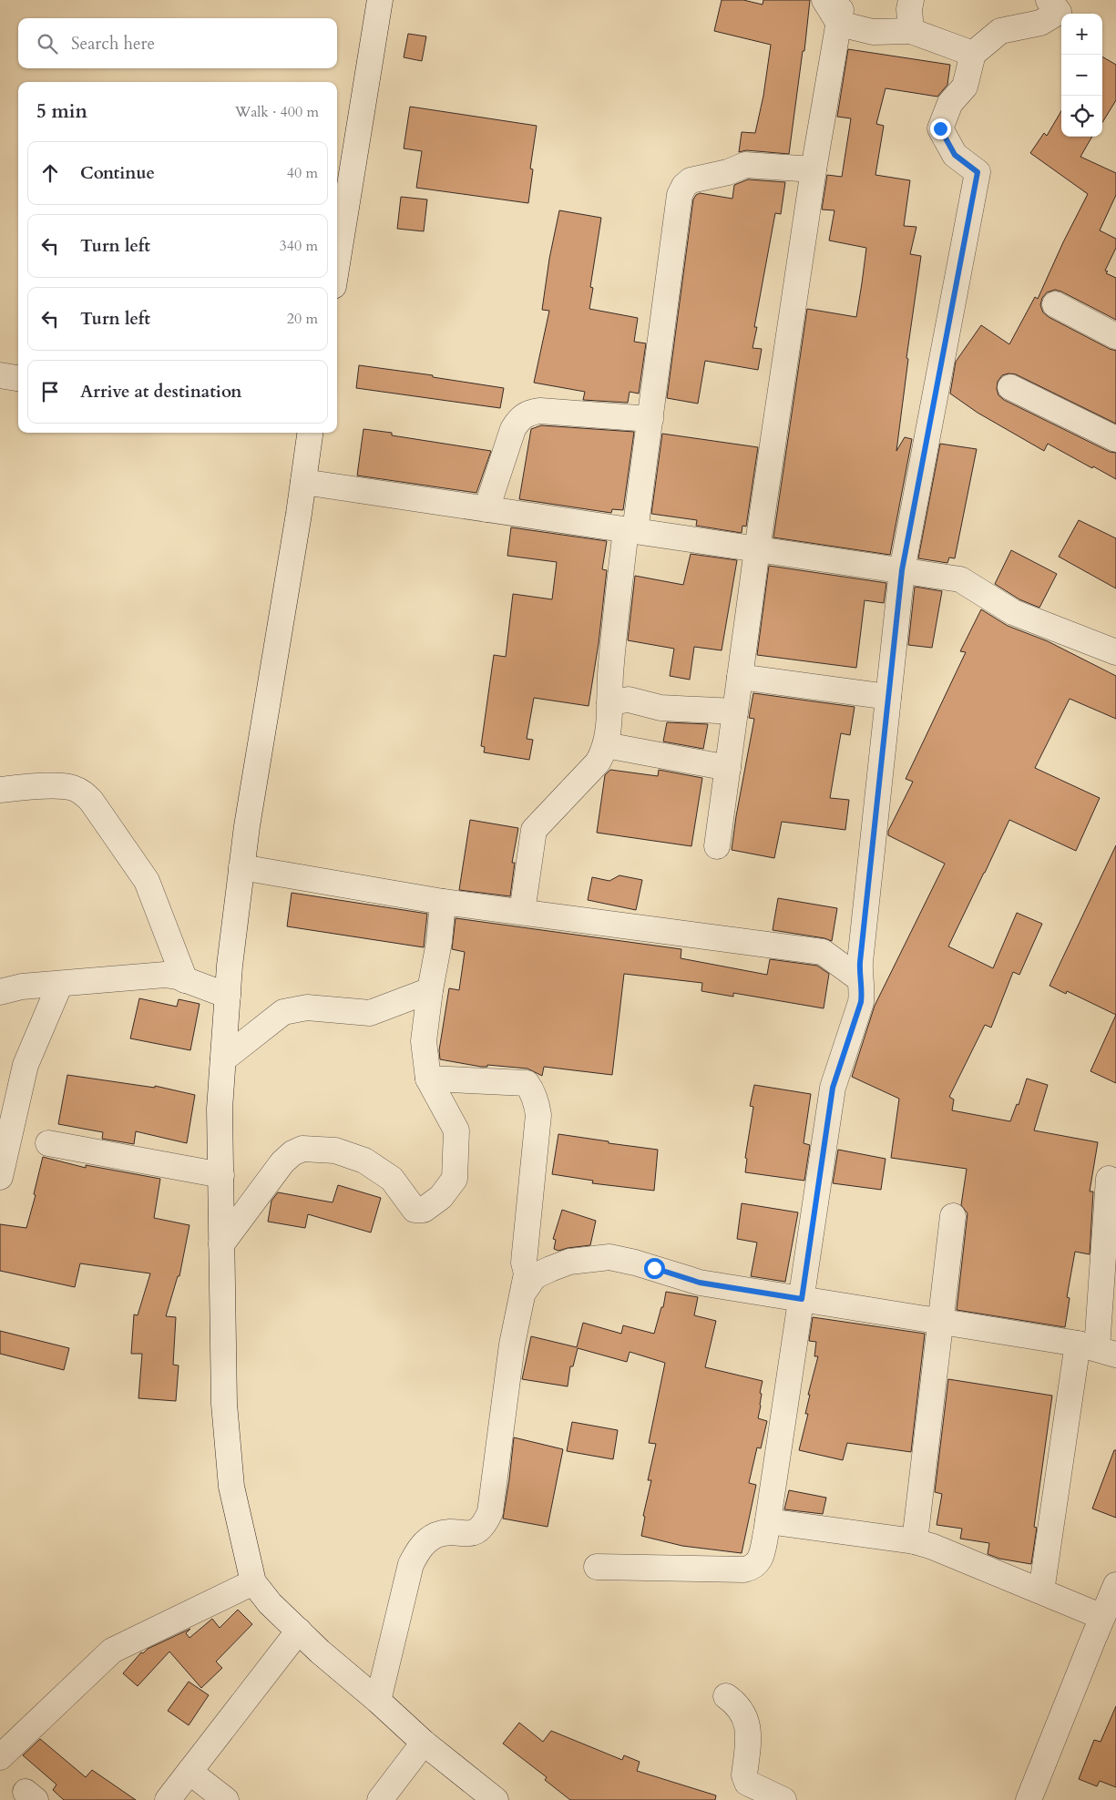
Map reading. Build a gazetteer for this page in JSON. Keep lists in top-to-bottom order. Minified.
{"page":{"map_buttons":["+","−"],"search":"Search here","heading":["5 min","Walk · 400 m"],"list":[["Continue","40 m"],["Turn left","340 m"],["Turn left","20 m"],"Arrive at destination"]}}
